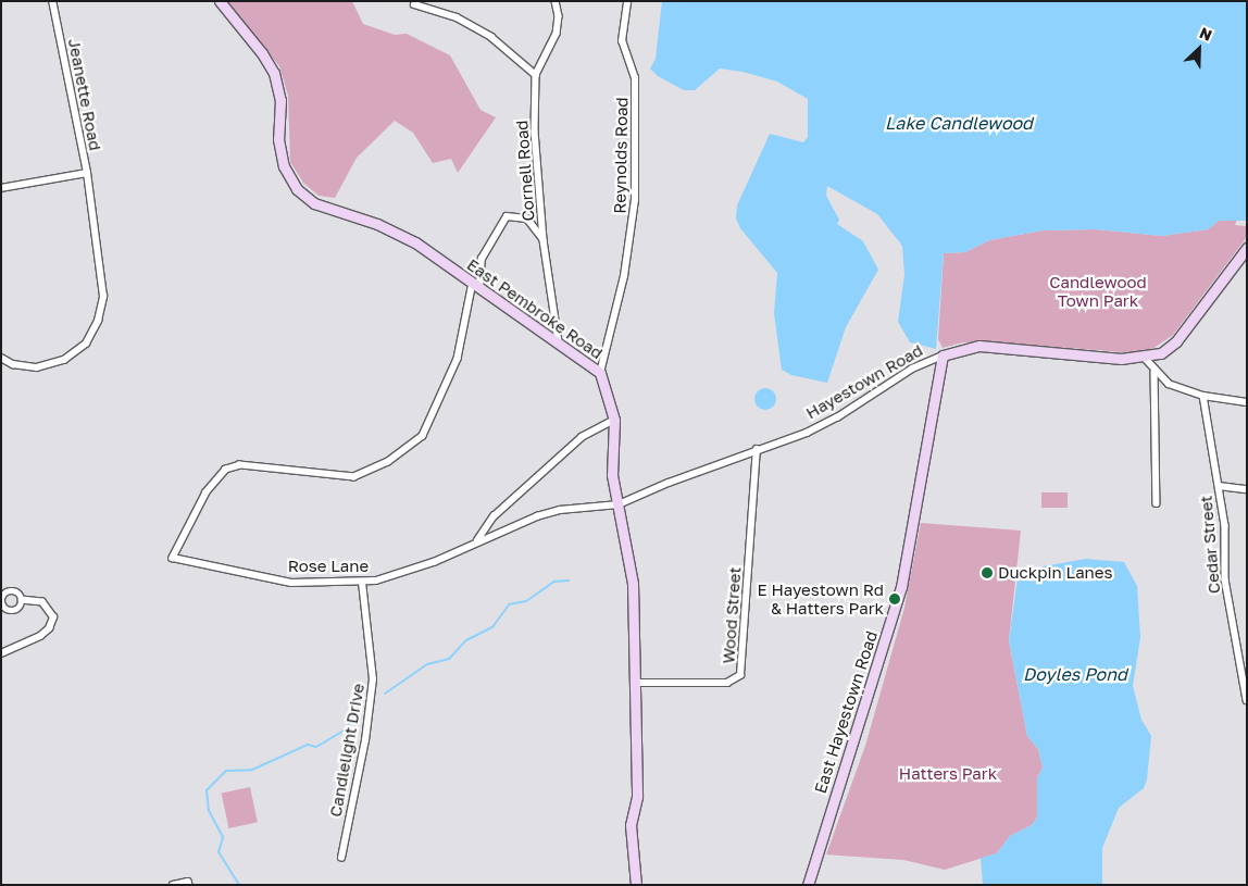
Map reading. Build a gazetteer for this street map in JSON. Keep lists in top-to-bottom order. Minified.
{"streets":{"street":["Jeanette Road","Reynolds Road","Cornell Road","East Pembroke Road","Hayestown Road","Cedar Street","Rose Lane","Wood Street","East Hayestown Road","Candlelight Drive"]},"crossings":[["Reynolds Road","East Pembroke Road"],["Cornell Road","East Pembroke Road"],["East Pembroke Road","Hayestown Road"],["East Pembroke Road","Rose Lane"],["East Pembroke Road","Wood Street"],["Hayestown Road","Rose Lane"],["Hayestown Road","Wood Street"],["Hayestown Road","East Hayestown Road"],["Rose Lane","Candlelight Drive"]],"water":["Lake Candlewood","Doyles Pond"],"parks":["Candlewood Town Park","Hatters Park"],"places":["Duckpin Lanes","E Hayestown Rd & Hatters Park"],"north":"top right"}
